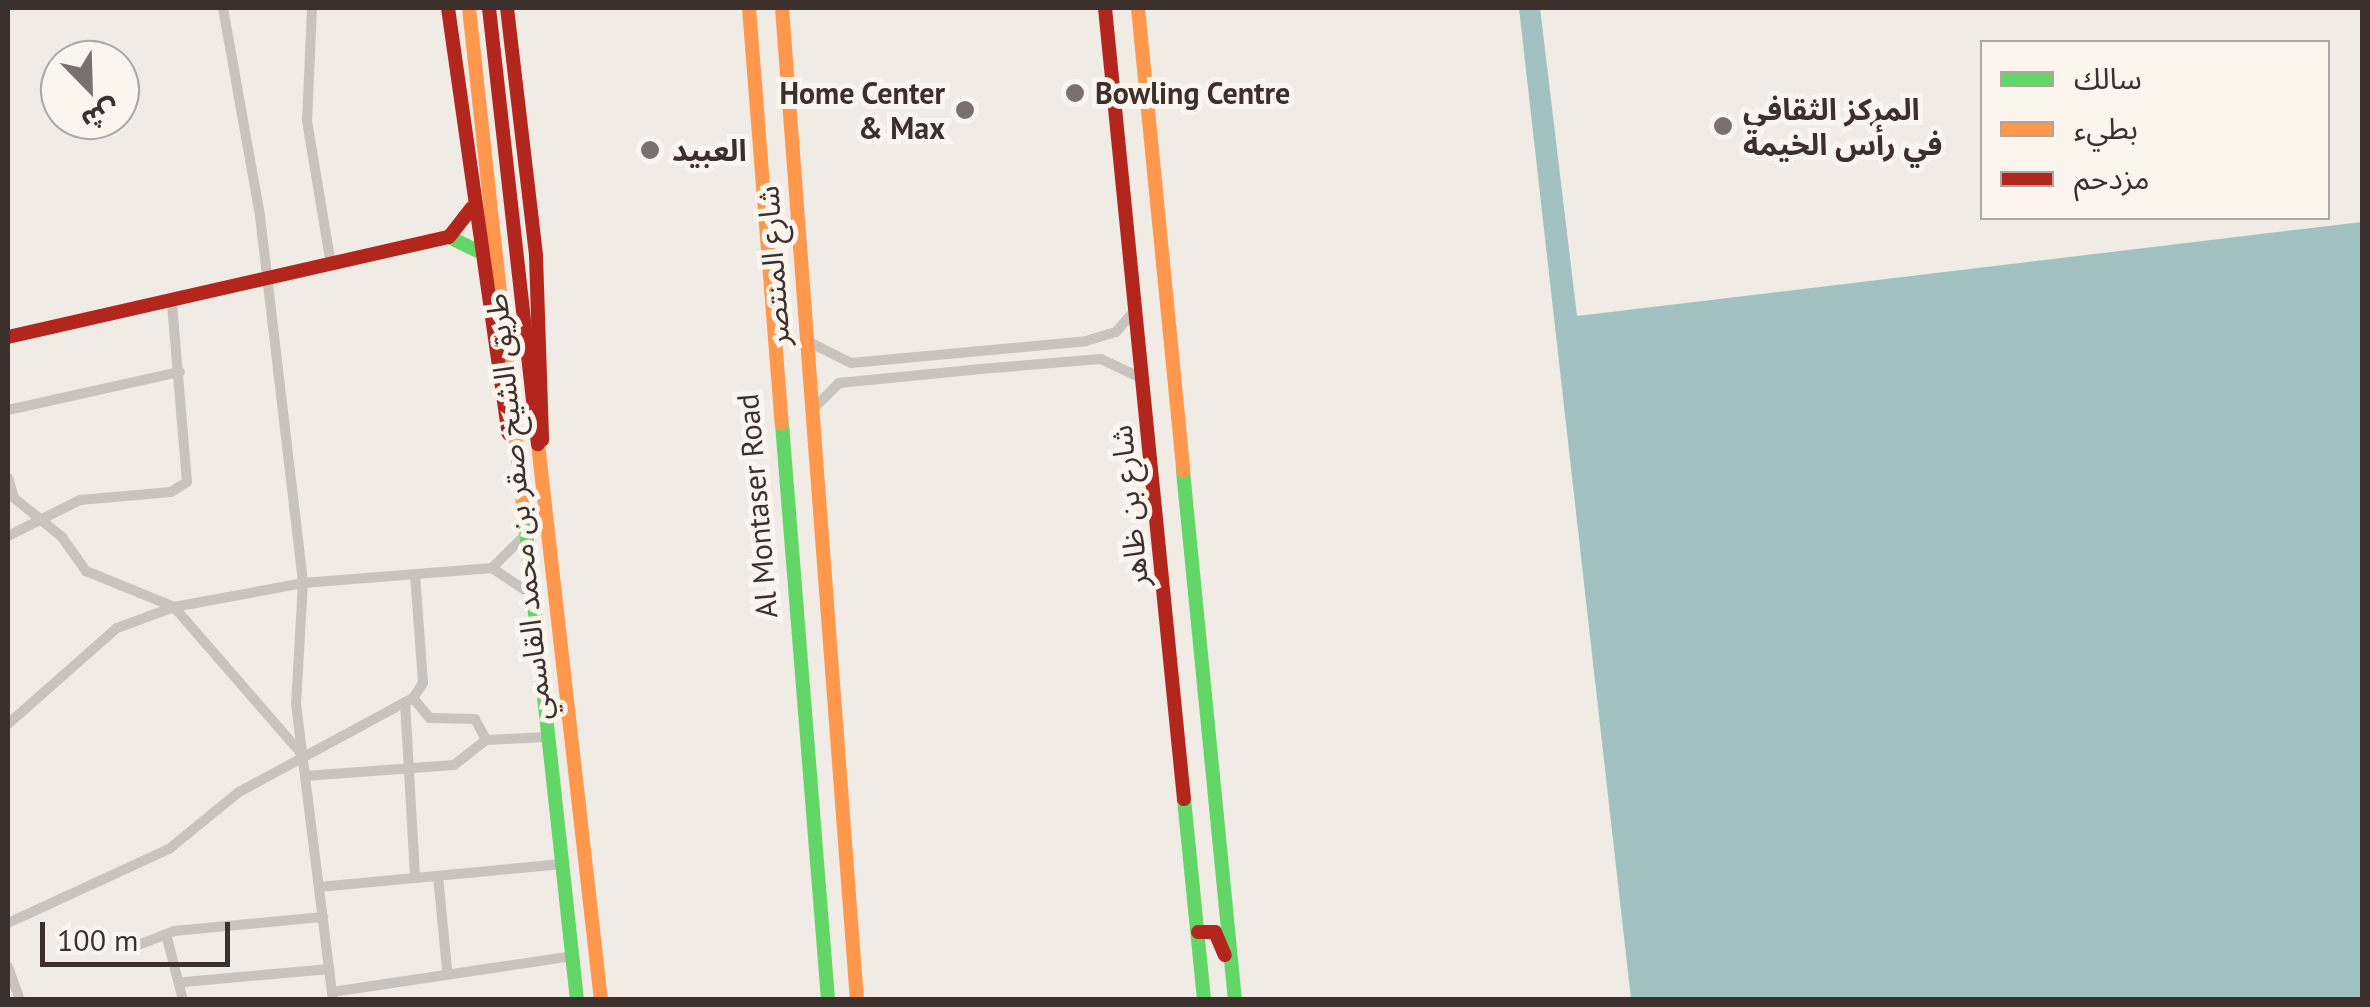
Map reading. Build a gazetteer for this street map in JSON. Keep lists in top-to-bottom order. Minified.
{"streets":{"main road":["شارع المنتصر","Al Montaser Road","شارع بن ظاهر","طريق الشيخ صقر بن محمد القاسمي"]},"places":["Bowling Centre","Home Center & Max","المركز الثقافي في رأس الخيمة","العبيد"],"legend":["سالك","بطيء","مزدحم"],"scale_bar":"100 m","north":"bottom right"}
